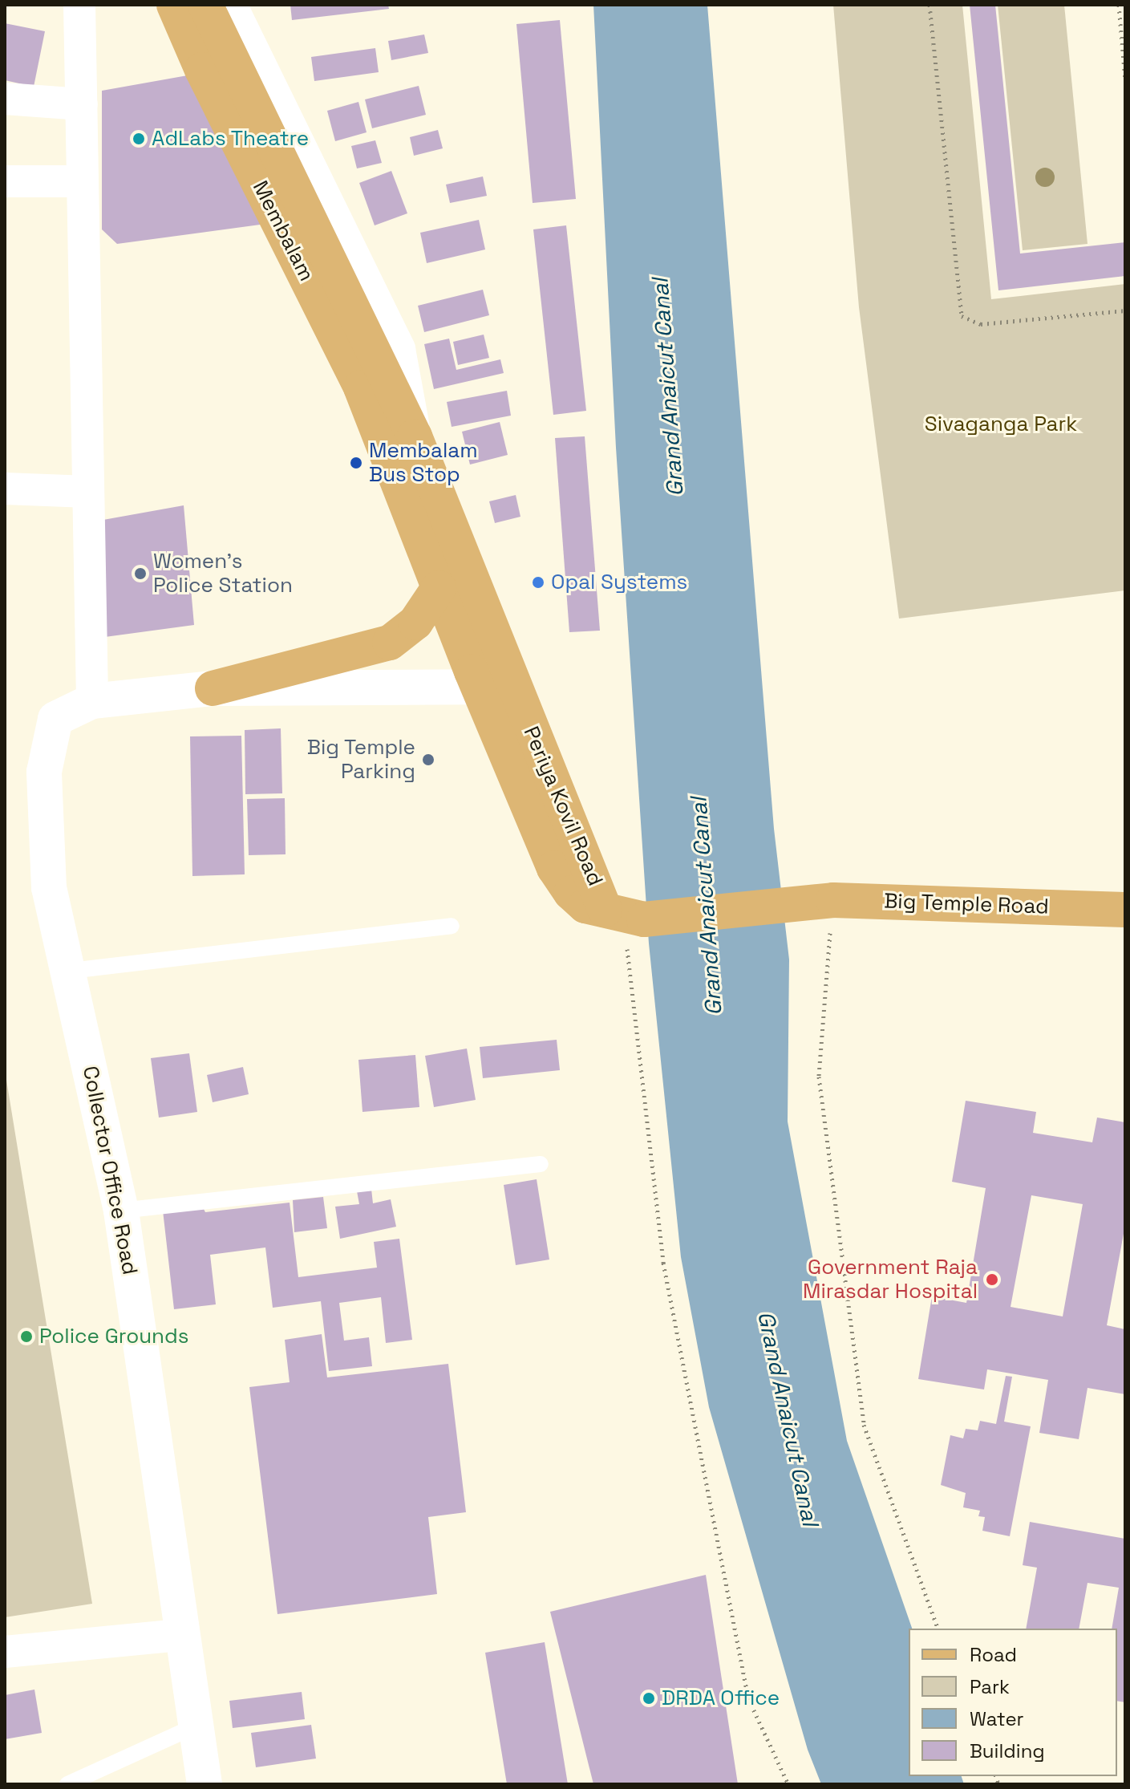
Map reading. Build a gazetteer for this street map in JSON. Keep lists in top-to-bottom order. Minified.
{"streets":{"main road":["Membalam","Periya Kovil Road","Big Temple Road","Collector Office Road"]},"crossings":[["Membalam","Periya Kovil Road"],["Periya Kovil Road","Big Temple Road"],["Periya Kovil Road","Collector Office Road"]],"water":["Grand Anaicut Canal"],"parks":["Sivaganga Park"],"places":["AdLabs Theatre","Membalam Bus Stop","Women's Police Station","Opal Systems","Big Temple Parking","Government Raja Mirasdar Hospital","Police Grounds","DRDA Office"],"legend":["Road","Park","Water","Building"]}
